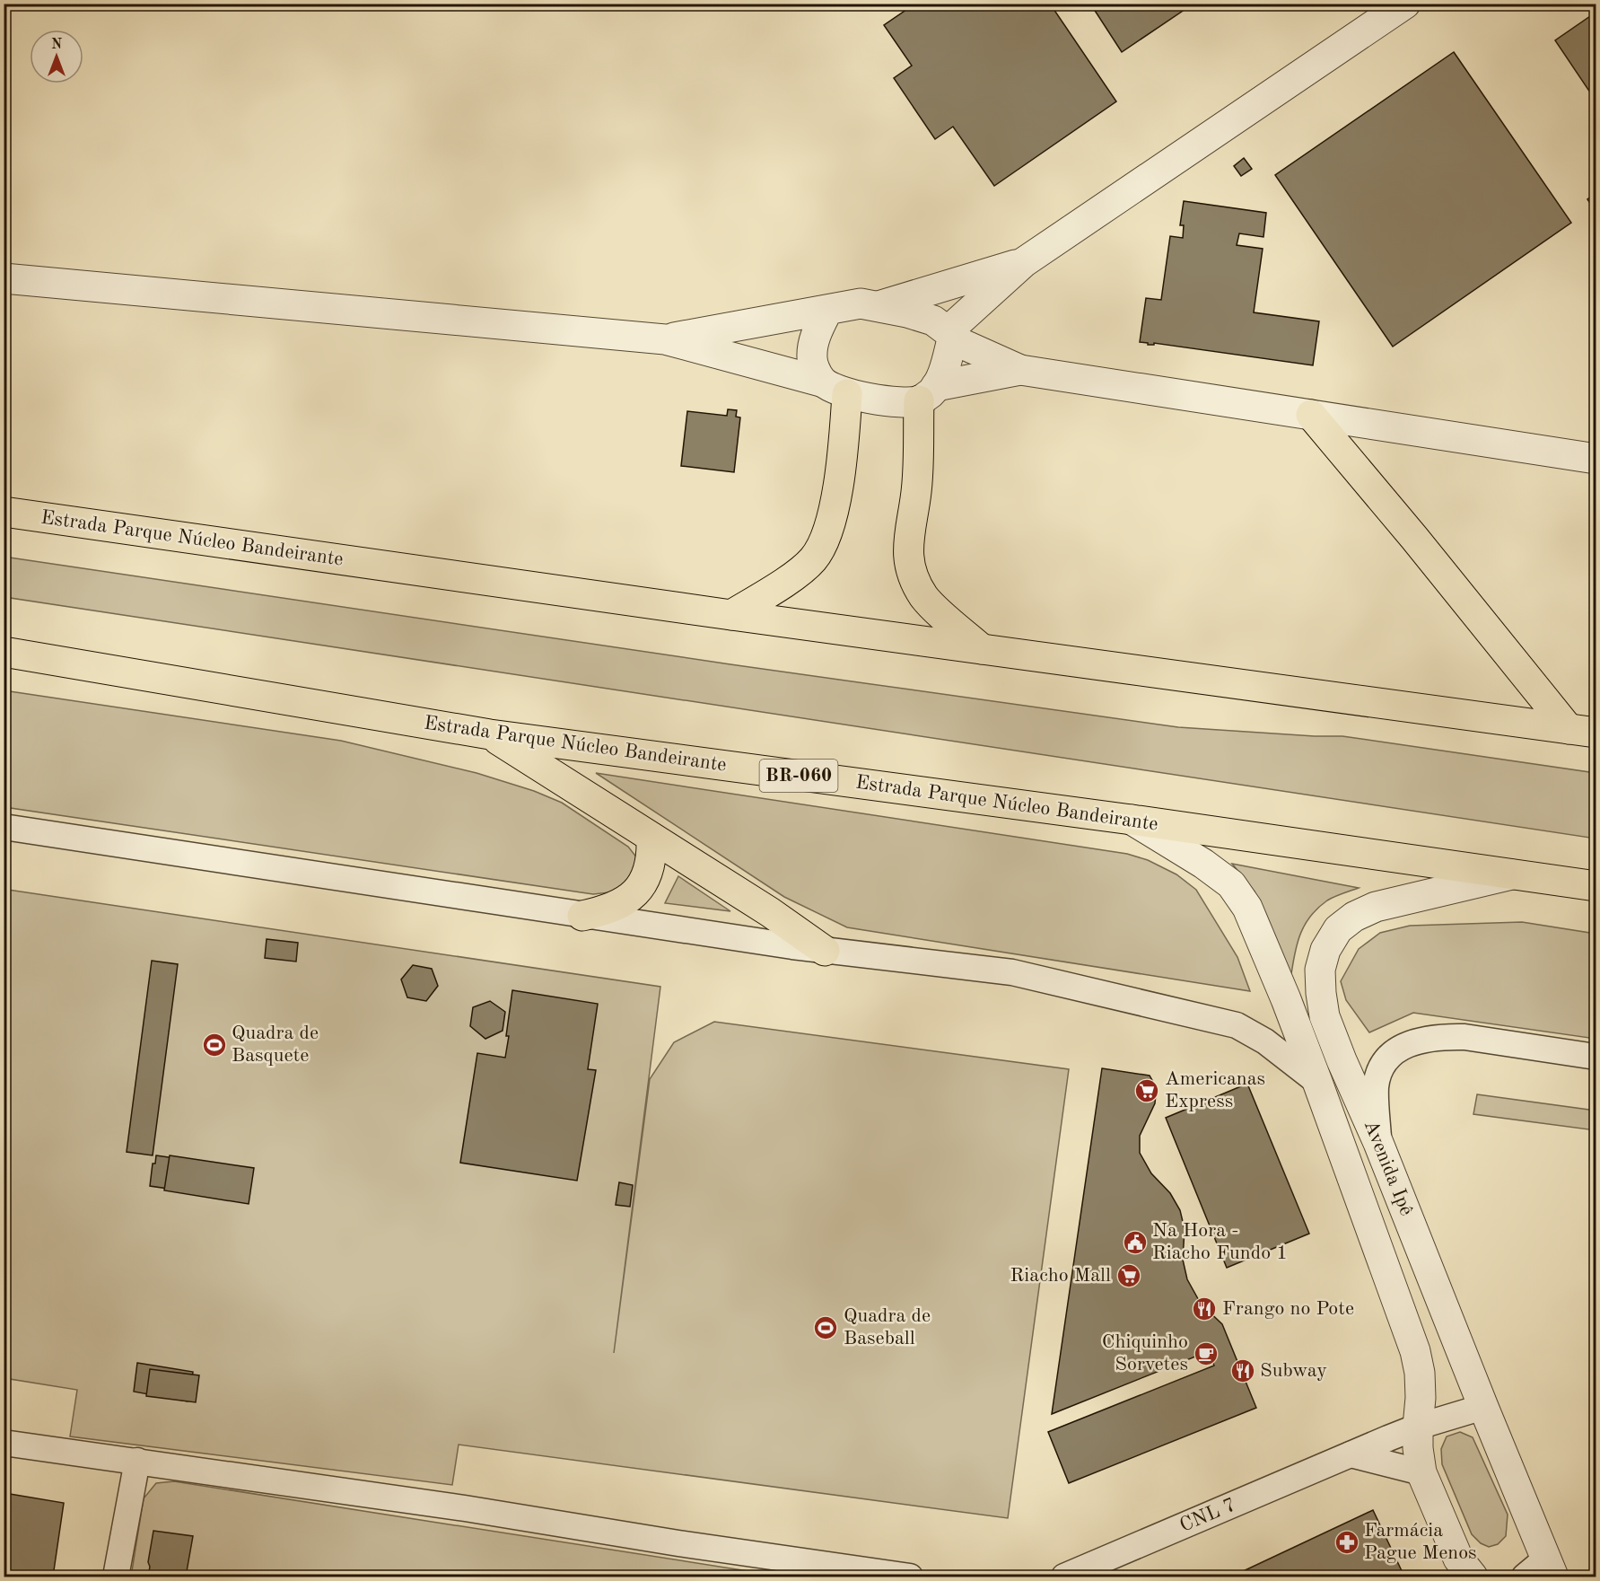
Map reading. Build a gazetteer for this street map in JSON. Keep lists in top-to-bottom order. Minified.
{"streets":{"highway":["Estrada Parque Núcleo Bandeirante","BR-060"],"street":["Avenida Ipê","CNL 7"]},"crossings":[["Estrada Parque Núcleo Bandeirante","Avenida Ipê"],["Avenida Ipê","CNL 7"]],"places":{"sports":["Quadra de Basquete","Quadra de Baseball"],"supermarket":["Americanas Express","Riacho Mall"],"public building":["Na Hora - Riacho Fundo 1"],"restaurant":["Frango no Pote","Subway"],"cafe":["Chiquinho Sorvetes"],"pharmacy":["Farmácia Pague Menos"]},"north":"top"}
